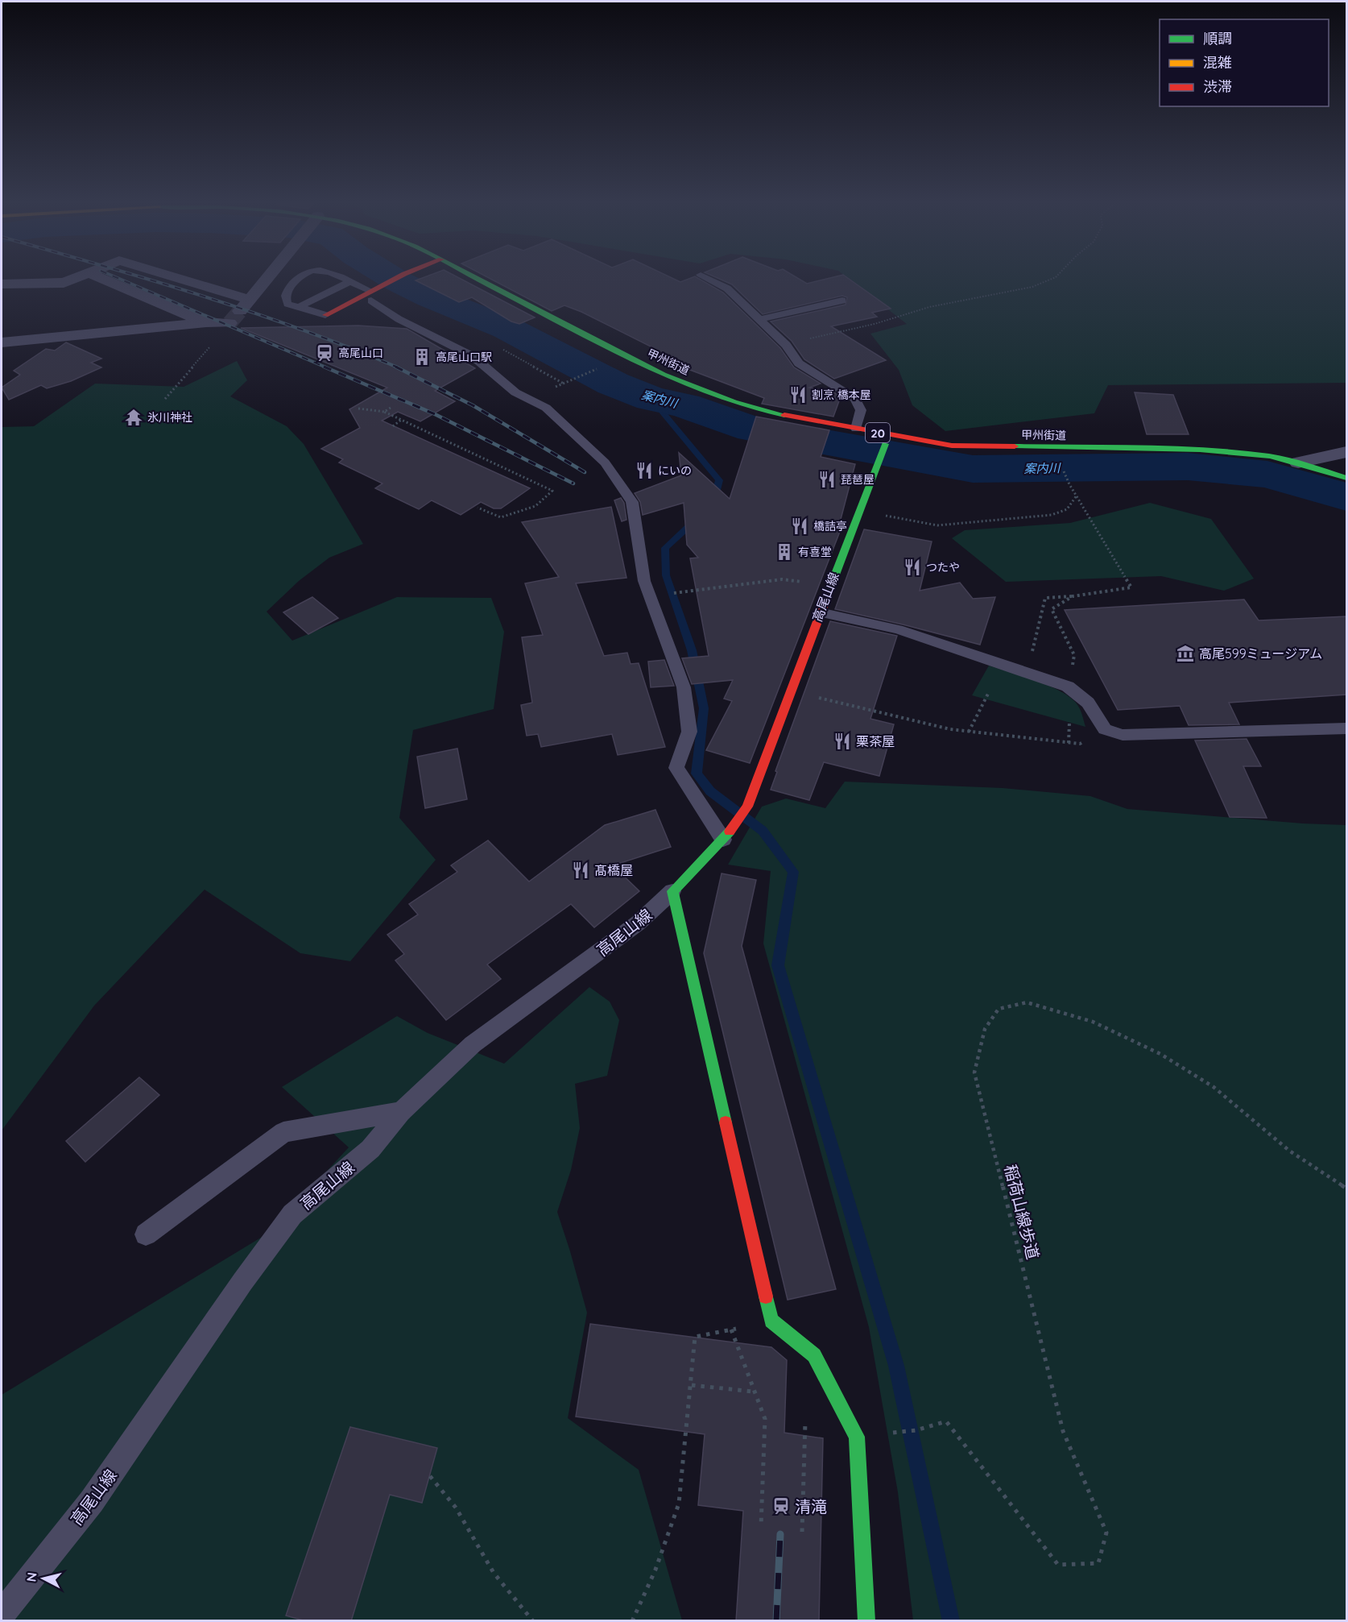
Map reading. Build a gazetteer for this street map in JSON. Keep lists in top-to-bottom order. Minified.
{"streets":{"main road":["甲州街道","20","高尾山線"],"path":["稲荷山線歩道"]},"crossings":[["甲州街道","高尾山線"]],"water":["案内川"],"places":{"station":["高尾山口","清滝"],"building":["高尾山口駅","有喜堂"],"restaurant":["割烹 橋本屋","にいの","琵琶屋","橋詰亭","つたや","栗茶屋","髙橋屋"],"temple":["氷川神社"],"museum":["高尾599ミュージアム"]},"legend":["順調","混雑","渋滞"],"north":"left"}
